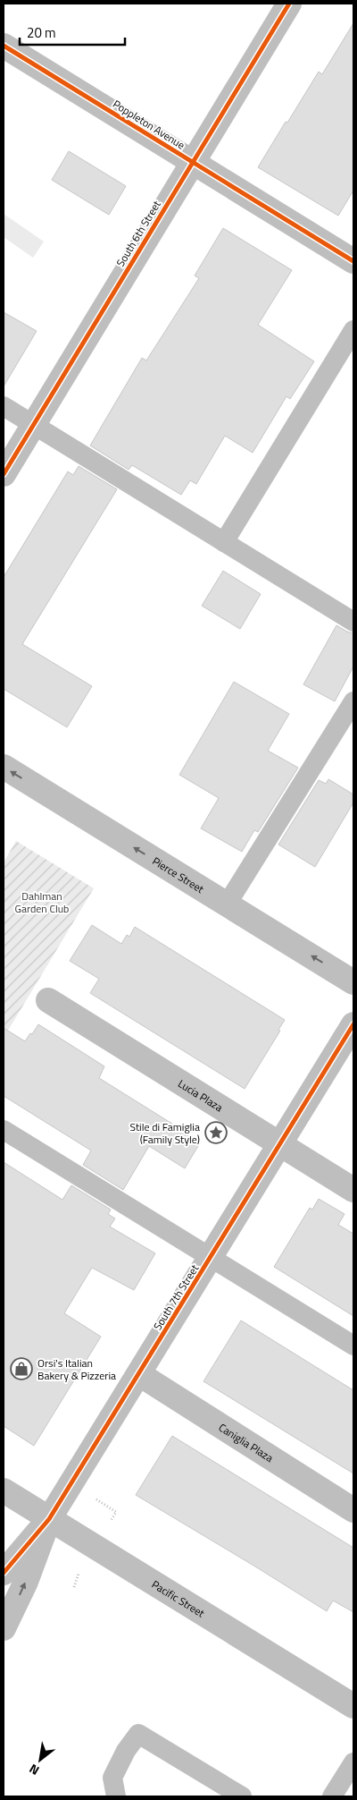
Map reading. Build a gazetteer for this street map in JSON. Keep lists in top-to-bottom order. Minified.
{"streets":{"street":["Poppleton Avenue","South 6th Street","Pierce Street","Lucia Plaza","South 7th Street","Caniglia Plaza","Pacific Street"]},"crossings":[["Poppleton Avenue","South 6th Street"],["Lucia Plaza","South 7th Street"],["South 7th Street","Caniglia Plaza"],["South 7th Street","Pacific Street"]],"one_way":["Pierce Street"],"parks":["Dahlman Garden Club"],"places":{"place":["Stile di Famiglia (Family Style)"],"shop":["Orsi's Italian Bakery & Pizzeria"]},"scale_bar":"20 m","north":"bottom left"}
